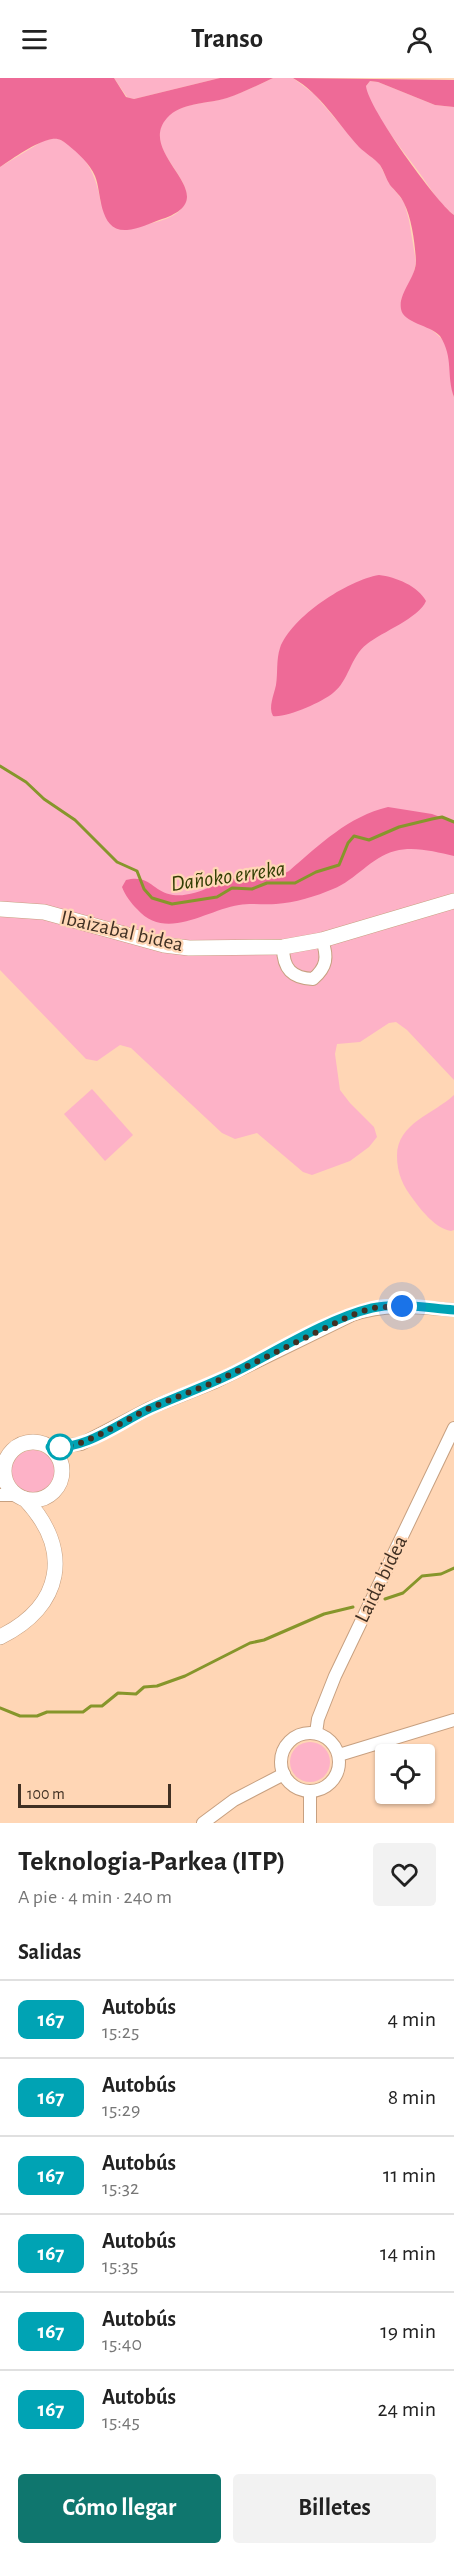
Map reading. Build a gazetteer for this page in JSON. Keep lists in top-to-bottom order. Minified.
{"streets":{"street":["Ibaizabal bidea","Laida bidea"]},"water":["Dañoko erreka"],"lines":["bus line 167"],"scale_bar":"100 m","page":{"header":"Transo","scale":"100 m","heading":[["Teknologia-Parkea (ITP)","A pie · 4 min · 240 m"],"Salidas"],"list":[{"mark":"167","name":"Autobús","note":"15:25","value":"4 min"},{"mark":"167","name":"Autobús","note":"15:29","value":"8 min"},{"mark":"167","name":"Autobús","note":"15:32","value":"11 min"},{"mark":"167","name":"Autobús","note":"15:35","value":"14 min"},{"mark":"167","name":"Autobús","note":"15:40","value":"19 min"},{"mark":"167","name":"Autobús","note":"15:45","value":"24 min"}],"buttons":["Cómo llegar","Billetes"]}}
